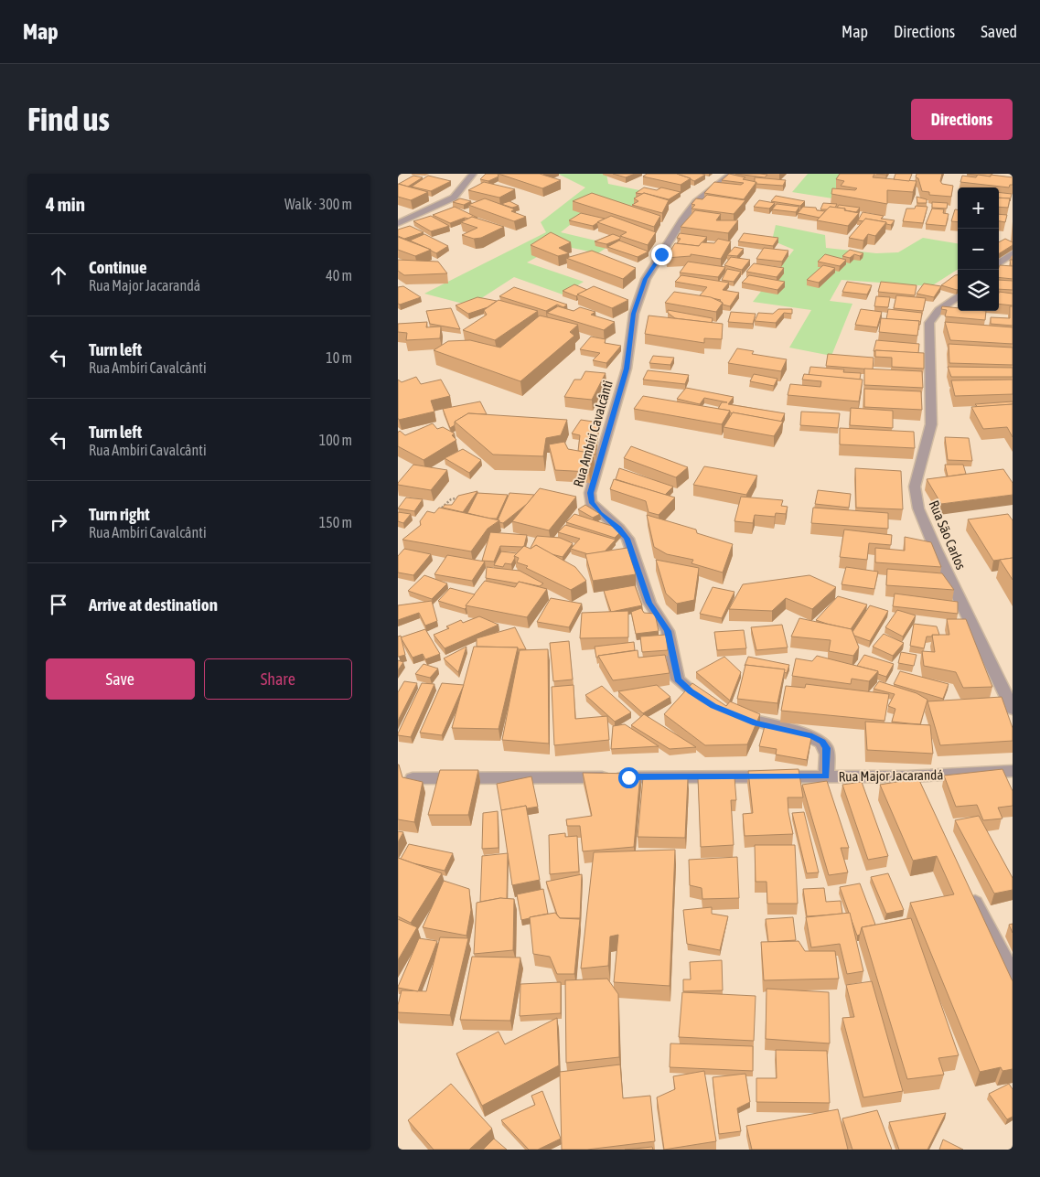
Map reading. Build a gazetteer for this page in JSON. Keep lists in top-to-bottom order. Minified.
{"streets":{"street":["Rua Ambíri Cavalcânti","Rua São Carlos","Rua Major Jacarandá"]},"page":{"header":"Map","nav":["Map","Directions","Saved"],"buttons":["Directions",["Save","Share"]],"title":"Find us","heading":["4 min","Walk · 300 m"],"map_buttons":["+","−"],"list":[["Continue","Rua Major Jacarandá","40 m"],["Turn left","Rua Ambíri Cavalcânti","10 m"],["Turn left","Rua Ambíri Cavalcânti","100 m"],["Turn right","Rua Ambíri Cavalcânti","150 m"],"Arrive at destination"]}}
